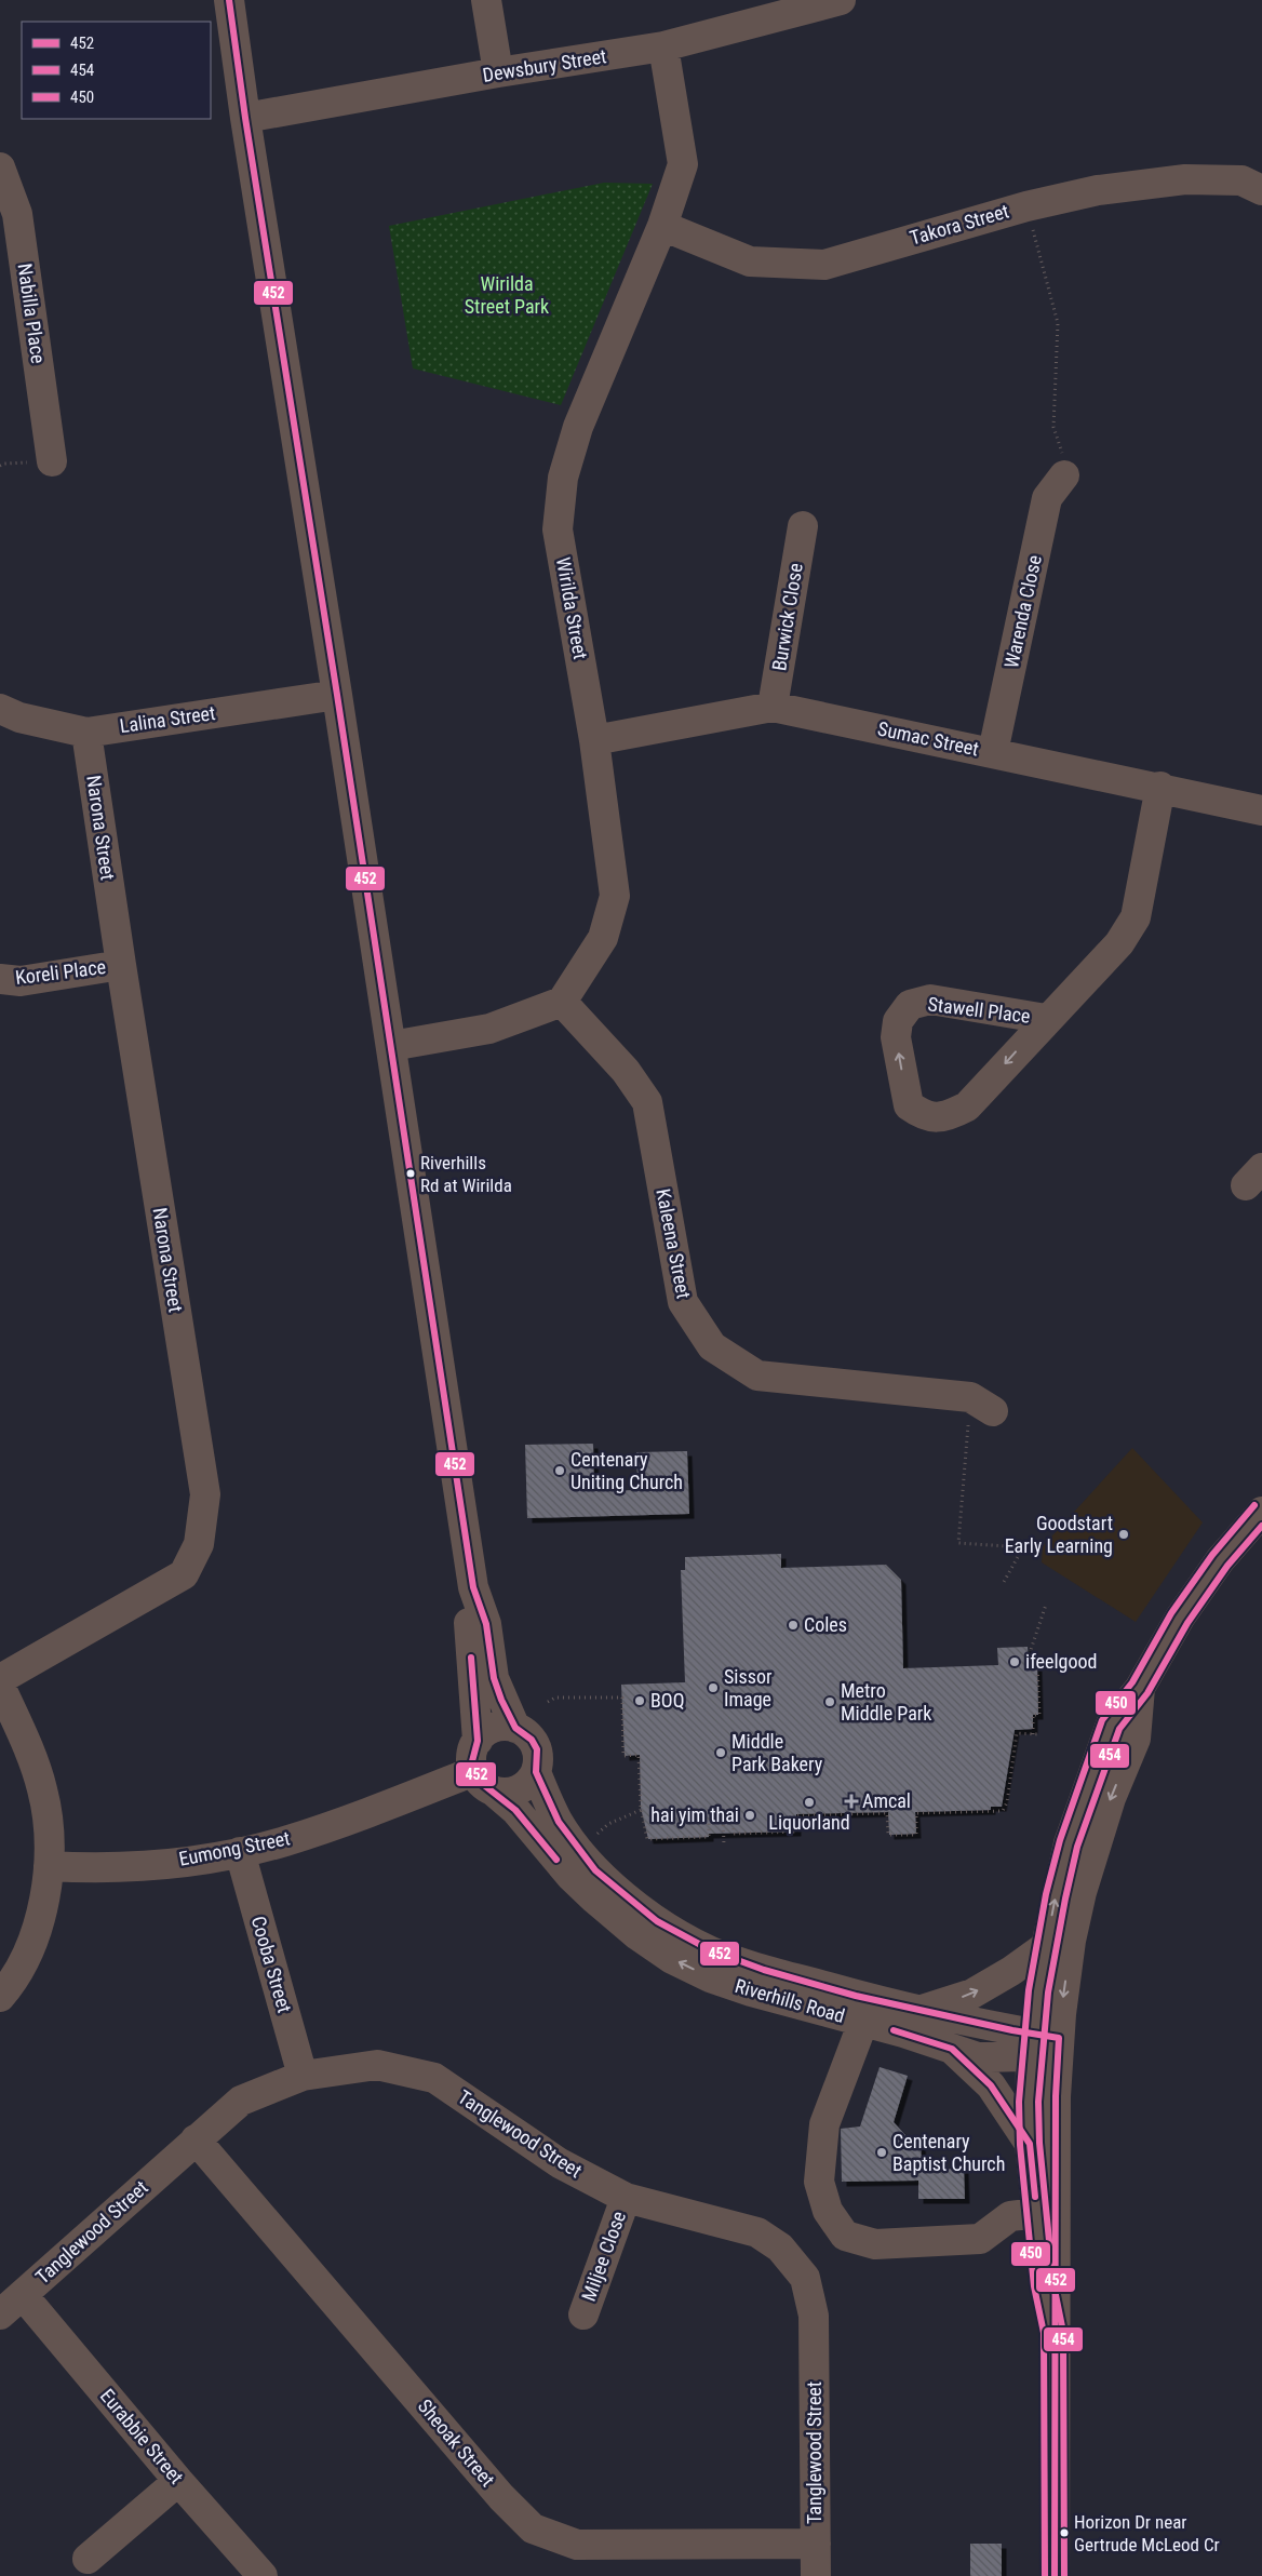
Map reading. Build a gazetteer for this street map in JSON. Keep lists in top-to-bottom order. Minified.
{"streets":{"street":["Dewsbury Street","Takora Street","Nabilla Place","Wirilda Street","Warenda Close","Burwick Close","Lalina Street","Sumac Street","Narona Street","Koreli Place","Stawell Place","Kaleena Street","Eumong Street","Cooba Street","Riverhills Road","Tanglewood Street","Miljee Close","Eurabbie Street","Sheoak Street"]},"crossings":[["Dewsbury Street","Wirilda Street"],["Takora Street","Wirilda Street"],["Wirilda Street","Sumac Street"],["Wirilda Street","Kaleena Street"],["Warenda Close","Sumac Street"],["Burwick Close","Sumac Street"],["Lalina Street","Narona Street"],["Sumac Street","Stawell Place"],["Narona Street","Koreli Place"],["Eumong Street","Cooba Street"],["Eumong Street","Riverhills Road"],["Cooba Street","Tanglewood Street"],["Tanglewood Street","Miljee Close"],["Tanglewood Street","Eurabbie Street"],["Tanglewood Street","Sheoak Street"]],"parks":["Wirilda Street Park"],"places":{"other":["Riverhills Rd at Wirilda","Centenary Uniting Church","Goodstart Early Learning","Coles","ifeelgood","Sissor Image","BOQ","Metro Middle Park","Middle Park Bakery","Liquorland","hai yim thai","Centenary Baptist Church","Horizon Dr near Gertrude McLeod Cr"],"health":["Amcal"]},"lines":["transit line 452","transit line 450","transit line 454"],"legend":["452","454","450"]}
